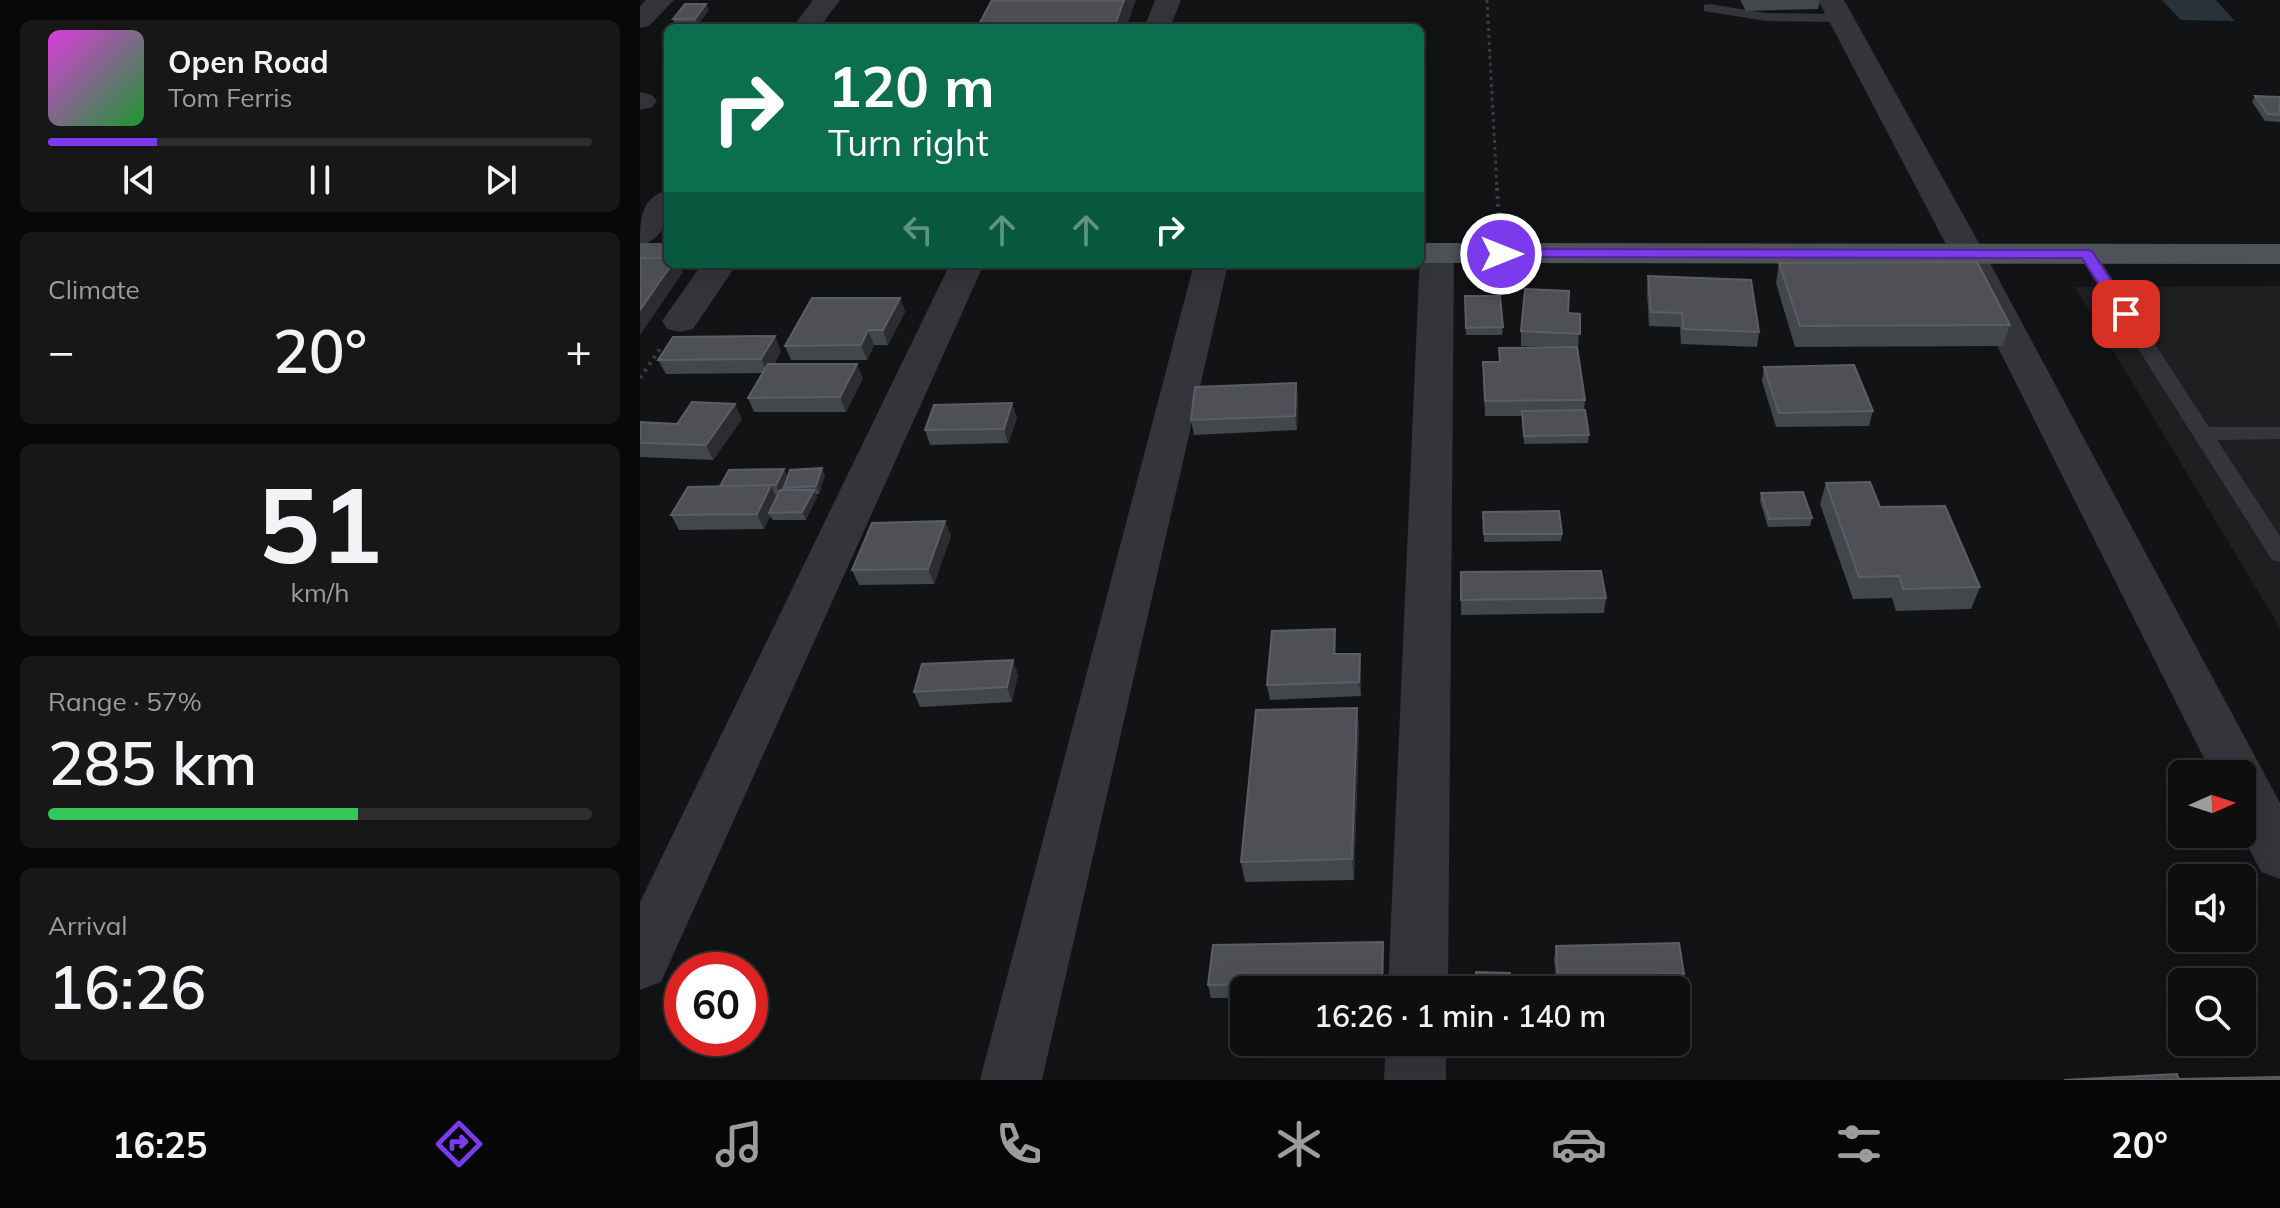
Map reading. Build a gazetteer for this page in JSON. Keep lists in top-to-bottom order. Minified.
{"north":"right","page":{"turn":["120 m","Turn right"],"song":["Open Road","Tom Ferris"],"tile":["Climate",["51","km/h"],["Range · 57%","285 km"],["Arrival","16:26"]],"heat":["−","20°","+"],"limit":"60","trip":"16:26 · 1 min · 140 m","tabs":["16:25","20°"]}}
